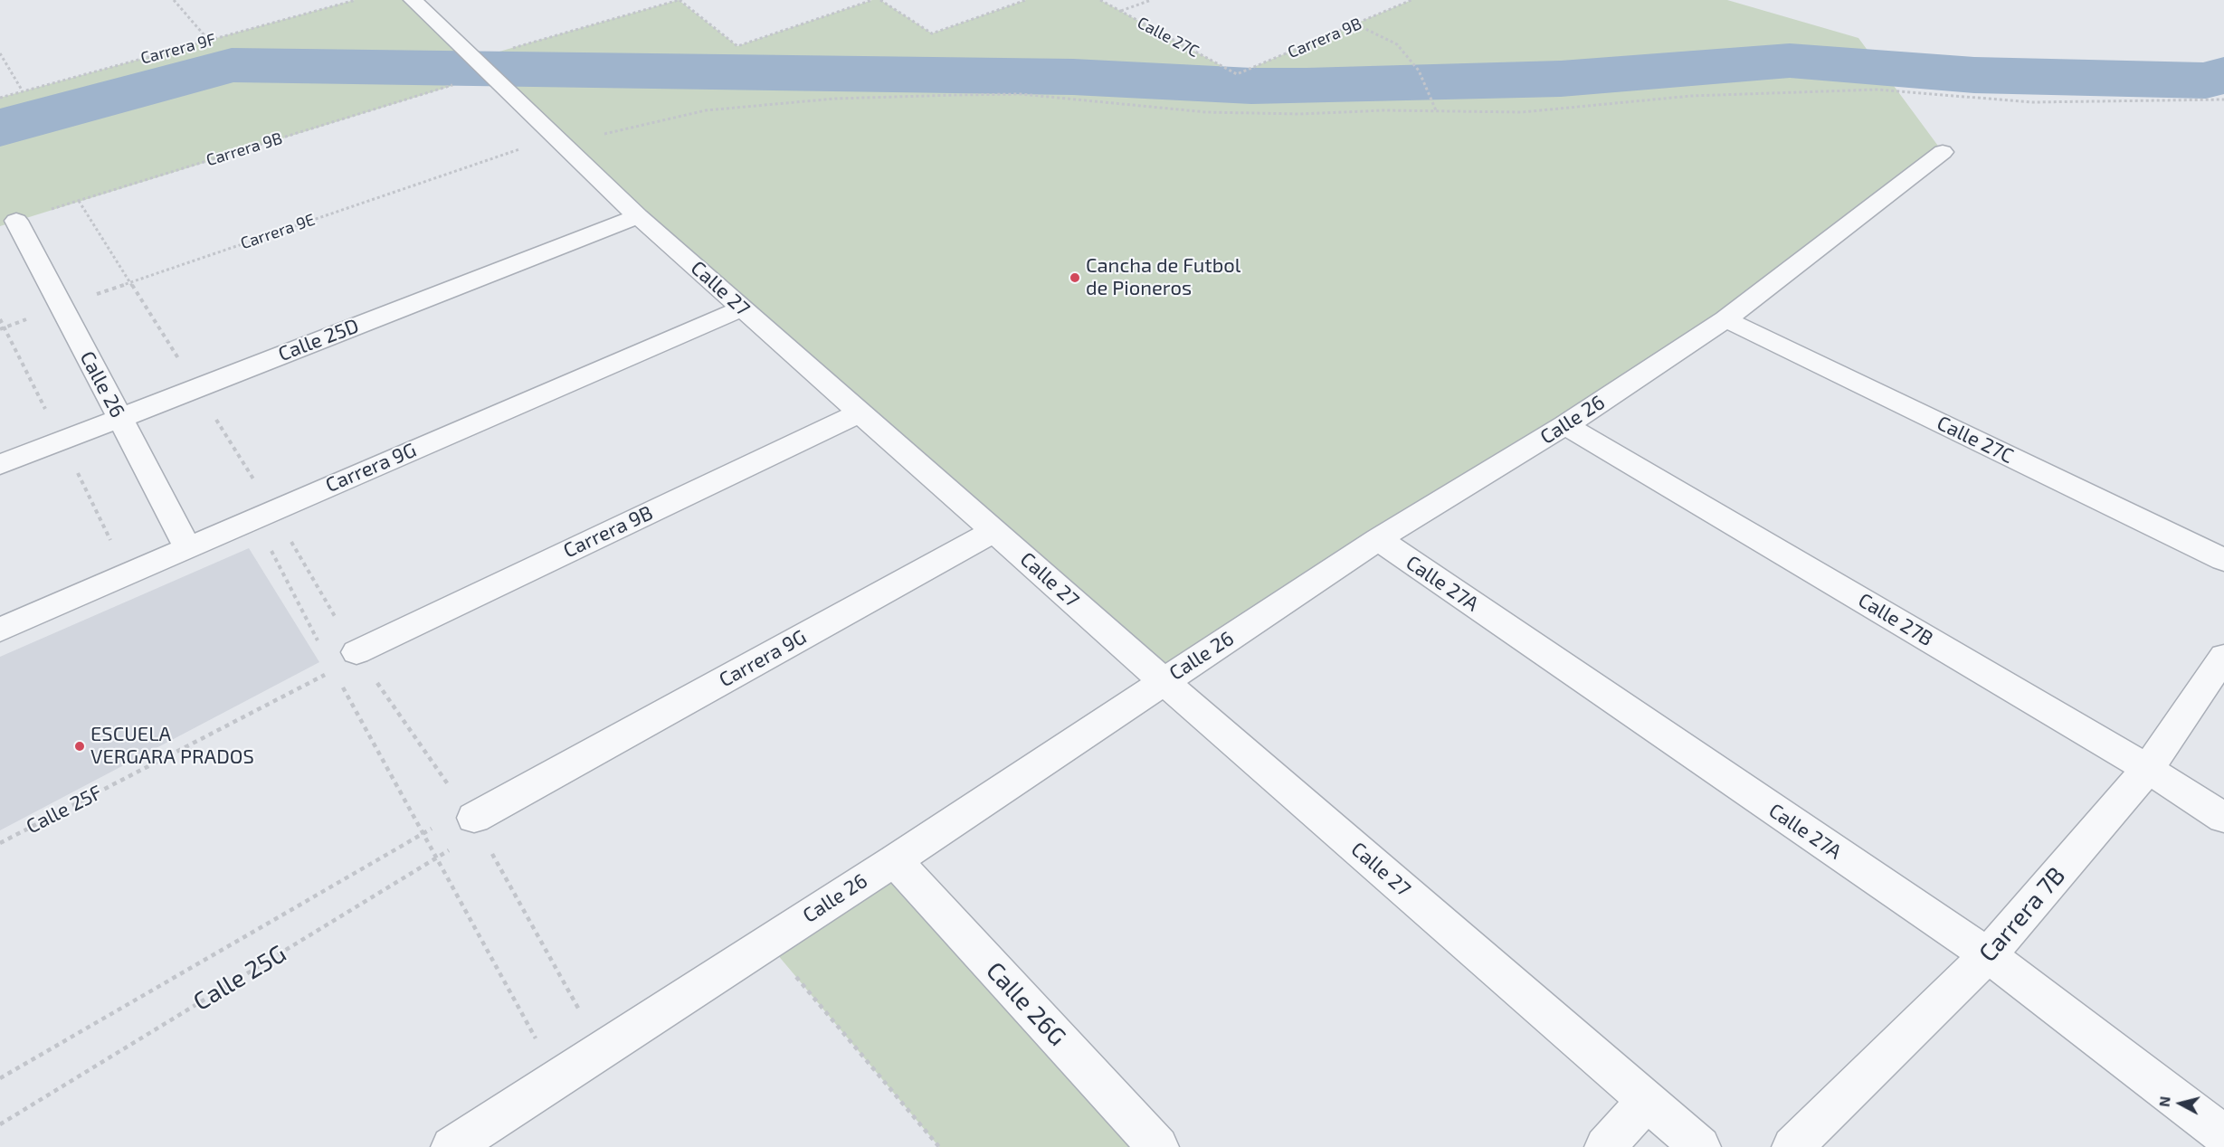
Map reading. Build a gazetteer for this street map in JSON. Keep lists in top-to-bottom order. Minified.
{"streets":{"street":["Calle 27C","Carrera 9B","Calle 27","Calle 25D","Calle 26","Carrera 9G","Calle 27A","Calle 27B","Carrera 7B","Calle 26G"],"path":["Carrera 9F","Carrera 9E","Calle 25F","Calle 25G"]},"crossings":[["Calle 27C","Carrera 9B"],["Calle 27C","Calle 26"],["Carrera 9B","Calle 27"],["Carrera 9B","Calle 26"],["Carrera 9B","Calle 25F"],["Carrera 9E","Calle 27"],["Carrera 9E","Calle 26"],["Calle 27","Calle 25D"],["Calle 27","Calle 26"],["Calle 27","Carrera 9G"],["Calle 25D","Calle 26"],["Calle 26","Carrera 9G"],["Calle 26","Calle 27A"],["Calle 26","Calle 27B"],["Calle 26","Calle 26G"],["Carrera 9G","Calle 25G"],["Calle 27A","Carrera 7B"],["Calle 27B","Carrera 7B"]],"places":["Cancha de Futbol de Pioneros","ESCUELA VERGARA PRADOS"],"north":"left"}
